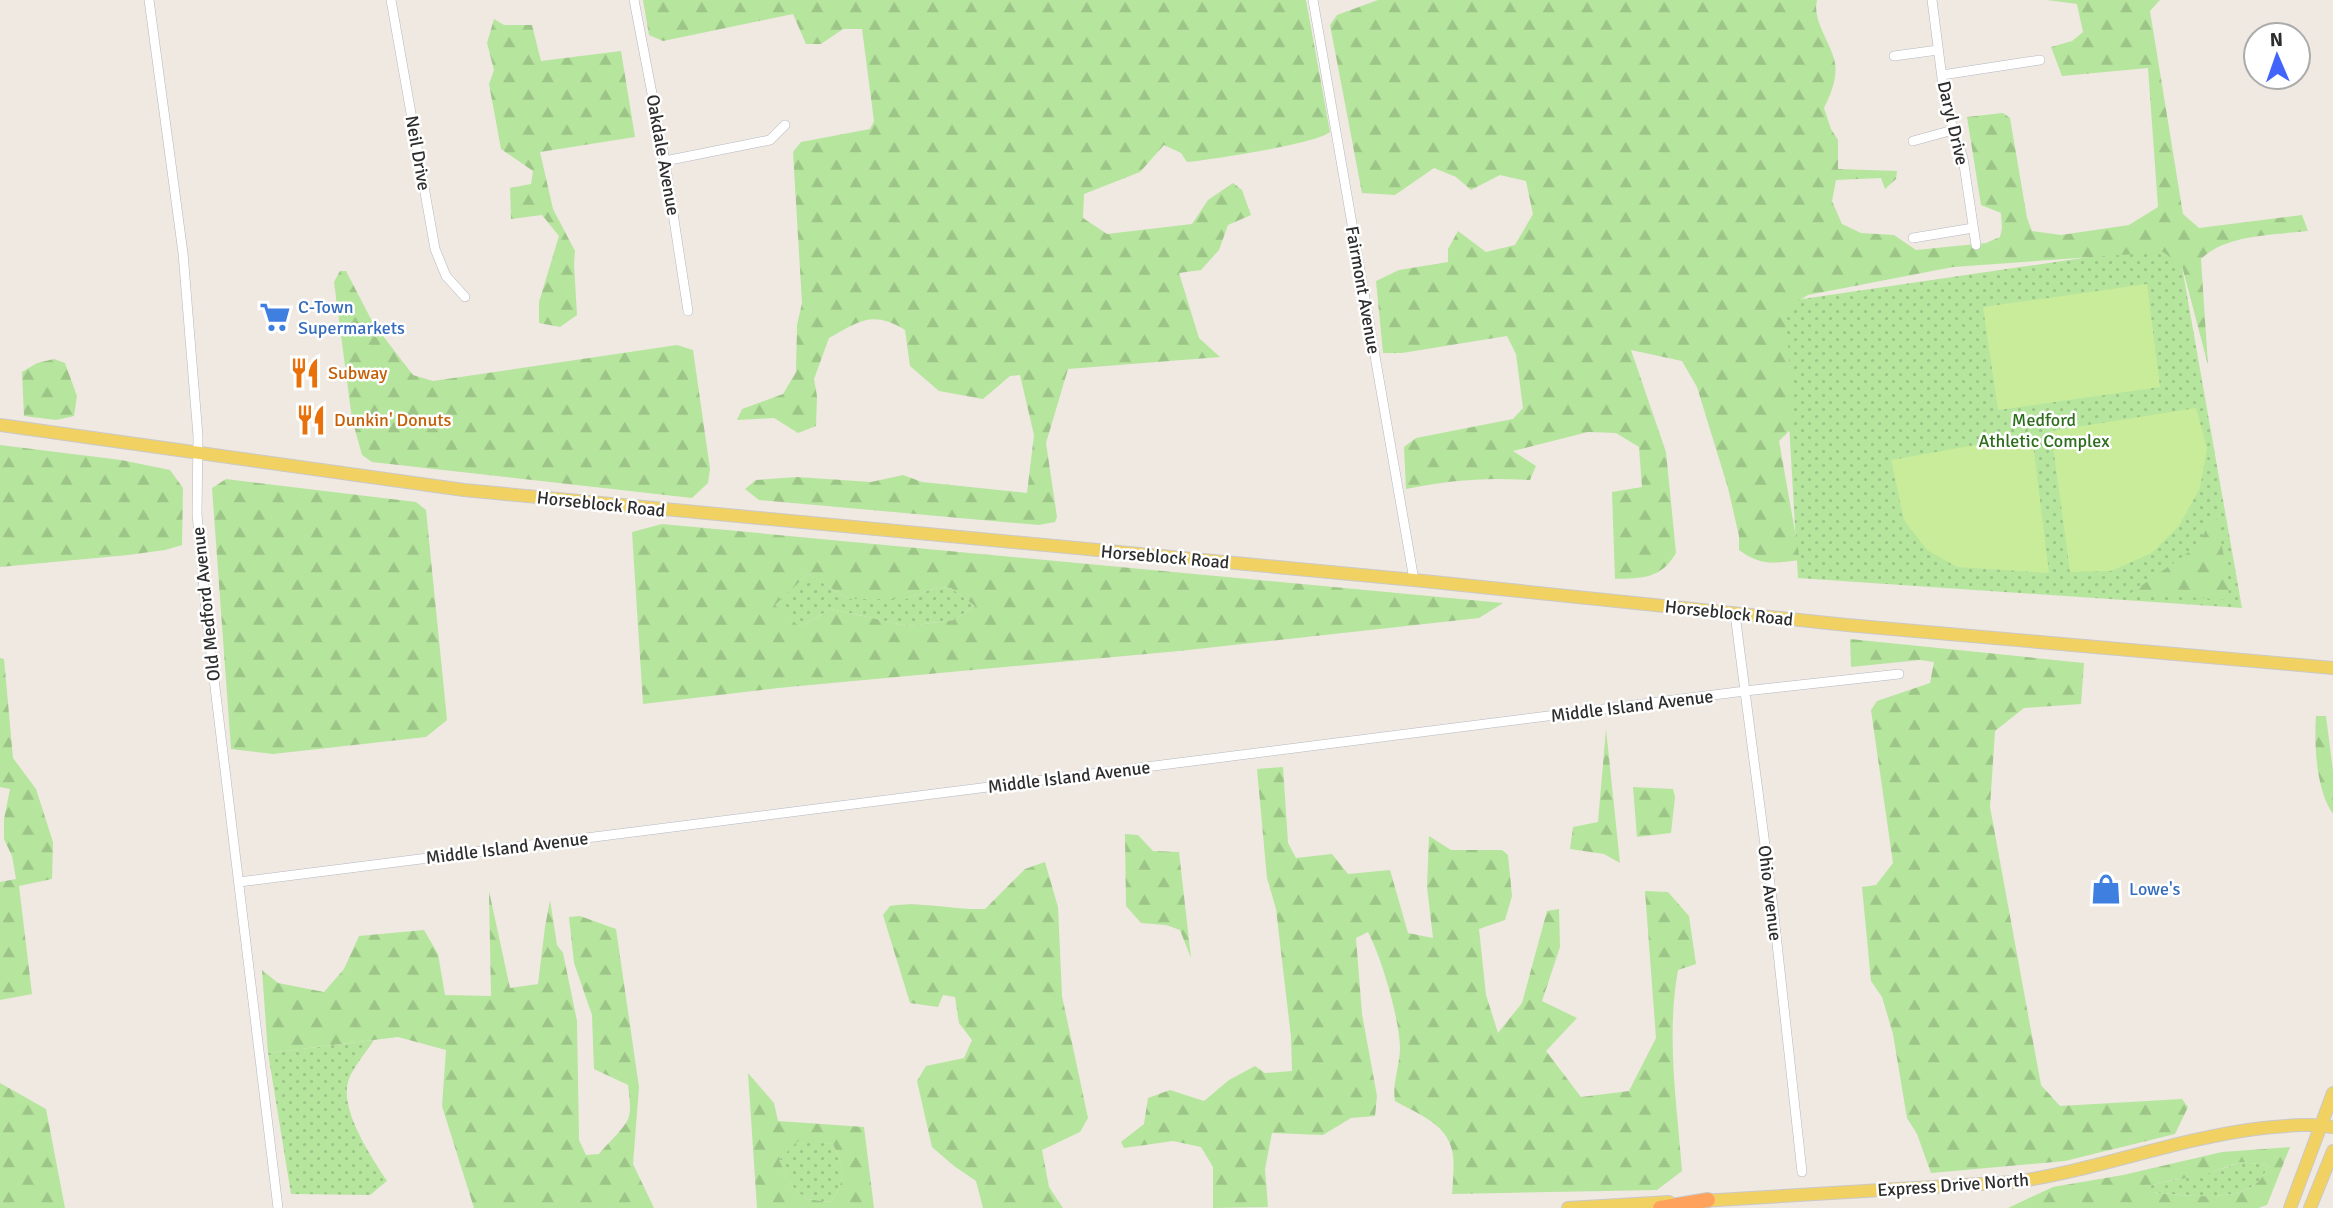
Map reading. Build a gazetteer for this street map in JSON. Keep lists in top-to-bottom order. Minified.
{"streets":{"main road":["Horseblock Road","Express Drive North"],"street":["Daryl Drive","Neil Drive","Oakdale Avenue","Fairmont Avenue","Old Medford Avenue","Middle Island Avenue","Ohio Avenue"]},"crossings":[["Fairmont Avenue","Horseblock Road"],["Horseblock Road","Old Medford Avenue"],["Horseblock Road","Ohio Avenue"],["Old Medford Avenue","Middle Island Avenue"],["Middle Island Avenue","Ohio Avenue"]],"parks":["Medford Athletic Complex"],"places":{"supermarket":["C‑Town Supermarkets"],"restaurant":["Subway","Dunkin' Donuts"],"shop":["Lowe's"]},"north":"top"}
